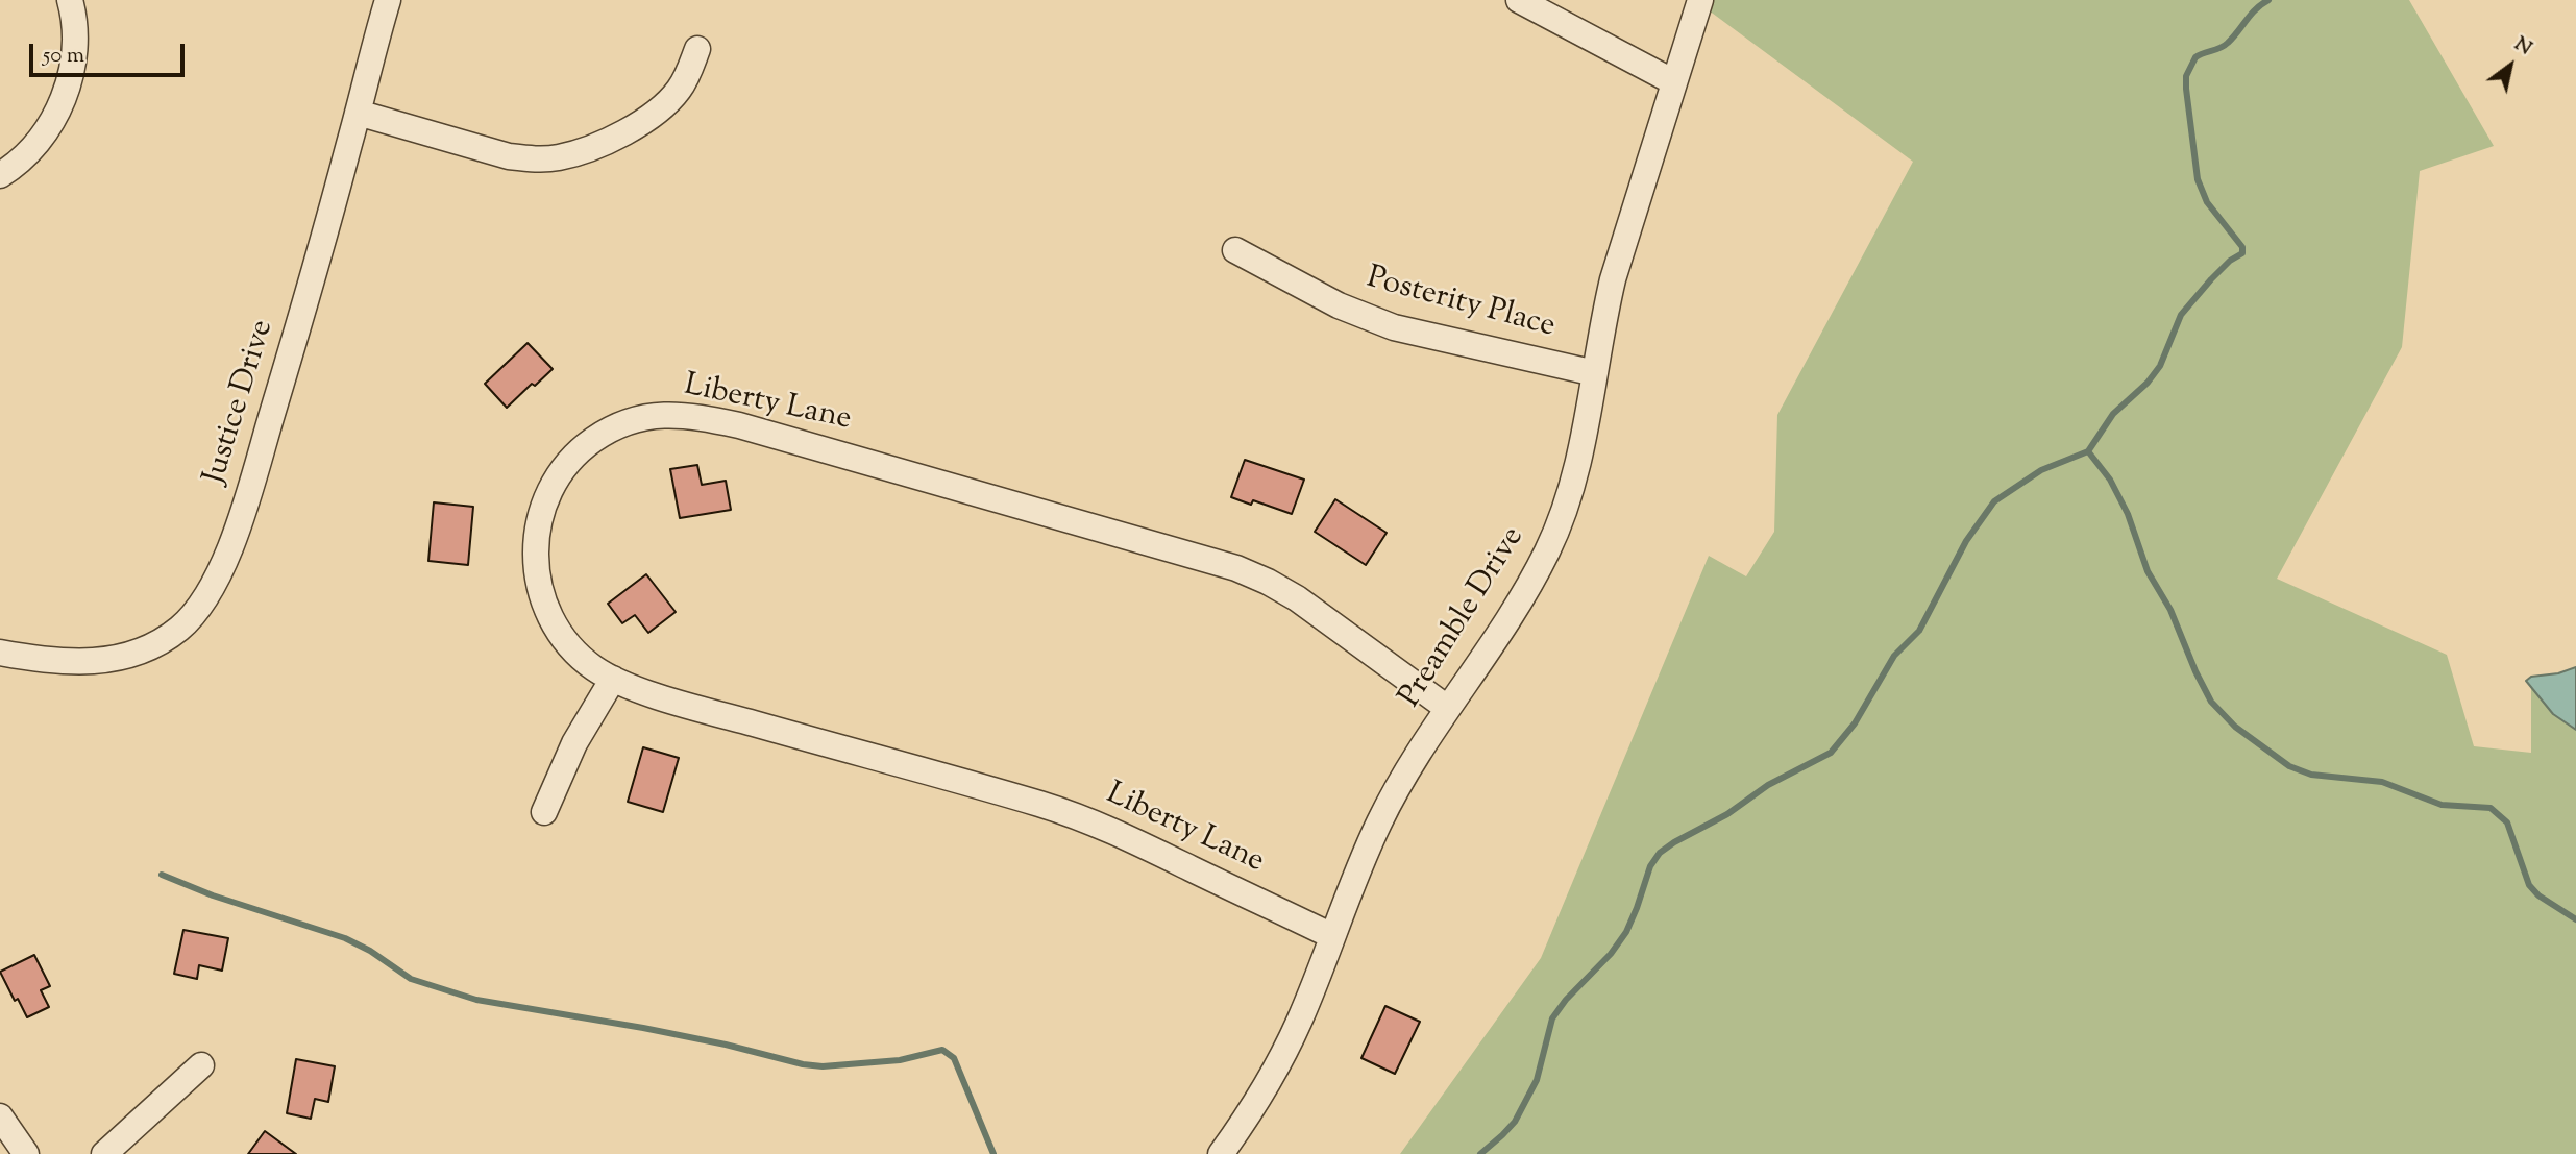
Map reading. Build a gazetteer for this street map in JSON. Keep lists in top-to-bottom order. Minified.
{"streets":{"street":["Posterity Place","Justice Drive","Liberty Lane","Preamble Drive"]},"crossings":[["Posterity Place","Preamble Drive"],["Liberty Lane","Preamble Drive"]],"scale_bar":"50 m","north":"top right"}
